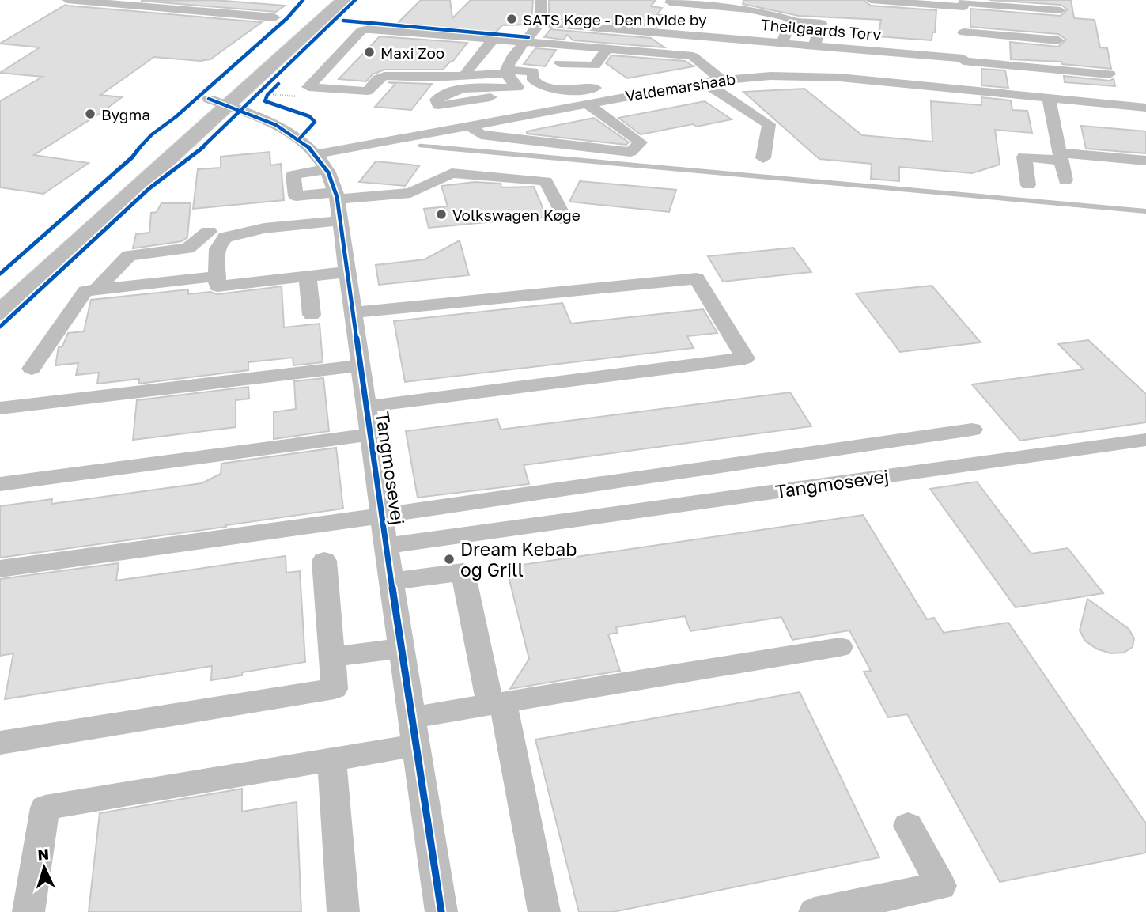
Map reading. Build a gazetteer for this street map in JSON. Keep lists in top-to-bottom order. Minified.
{"streets":{"street":["Theilgaards Torv","Valdemarshaab","Tangmosevej"]},"crossings":[["Valdemarshaab","Tangmosevej"]],"places":["SATS Køge - Den hvide by","Maxi Zoo","Bygma","Volkswagen Køge","Dream Kebab og Grill"],"north":"top"}
